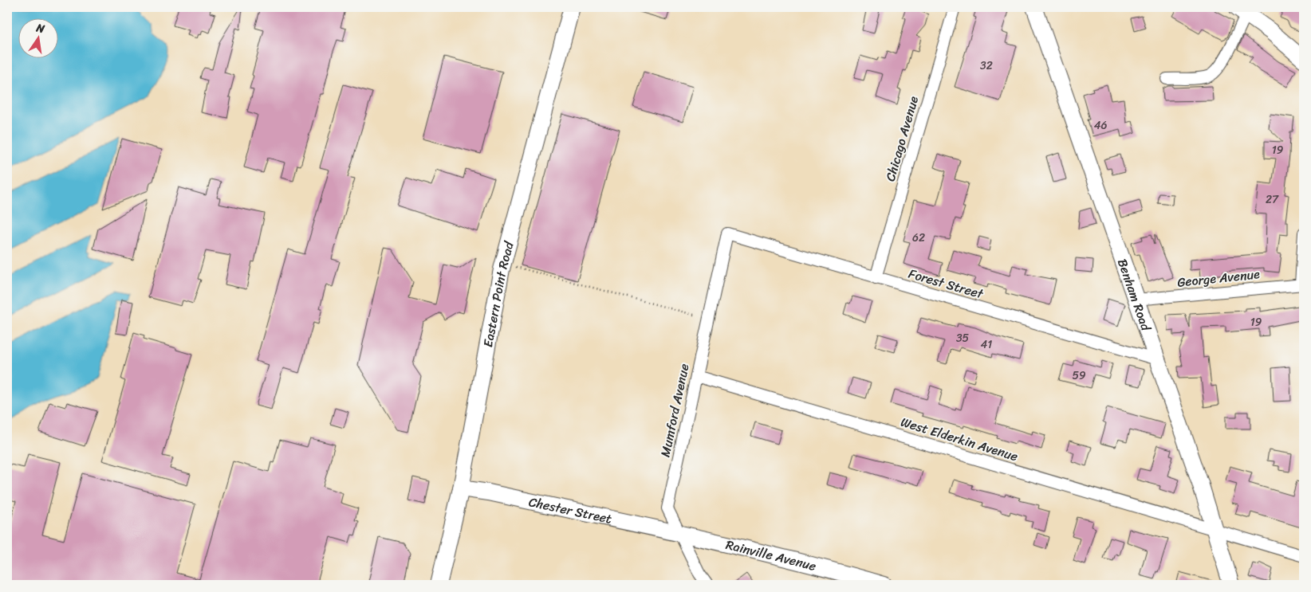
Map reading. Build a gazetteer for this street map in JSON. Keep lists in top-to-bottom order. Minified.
{"streets":{"main road":["Eastern Point Road","Benham Road","Chester Street","Rainville Avenue"],"street":["Chicago Avenue","George Avenue","Forest Street","Mumford Avenue","West Elderkin Avenue"]},"crossings":[["Chicago Avenue","Forest Street"],["George Avenue","Benham Road"],["Forest Street","Benham Road"],["Forest Street","Mumford Avenue"],["Eastern Point Road","Chester Street"],["Benham Road","West Elderkin Avenue"],["Mumford Avenue","West Elderkin Avenue"],["Mumford Avenue","Chester Street"],["Mumford Avenue","Rainville Avenue"],["Chester Street","Rainville Avenue"]],"house_numbers":["32","46","19","27","62","19","35","41","59"],"north":"top"}
